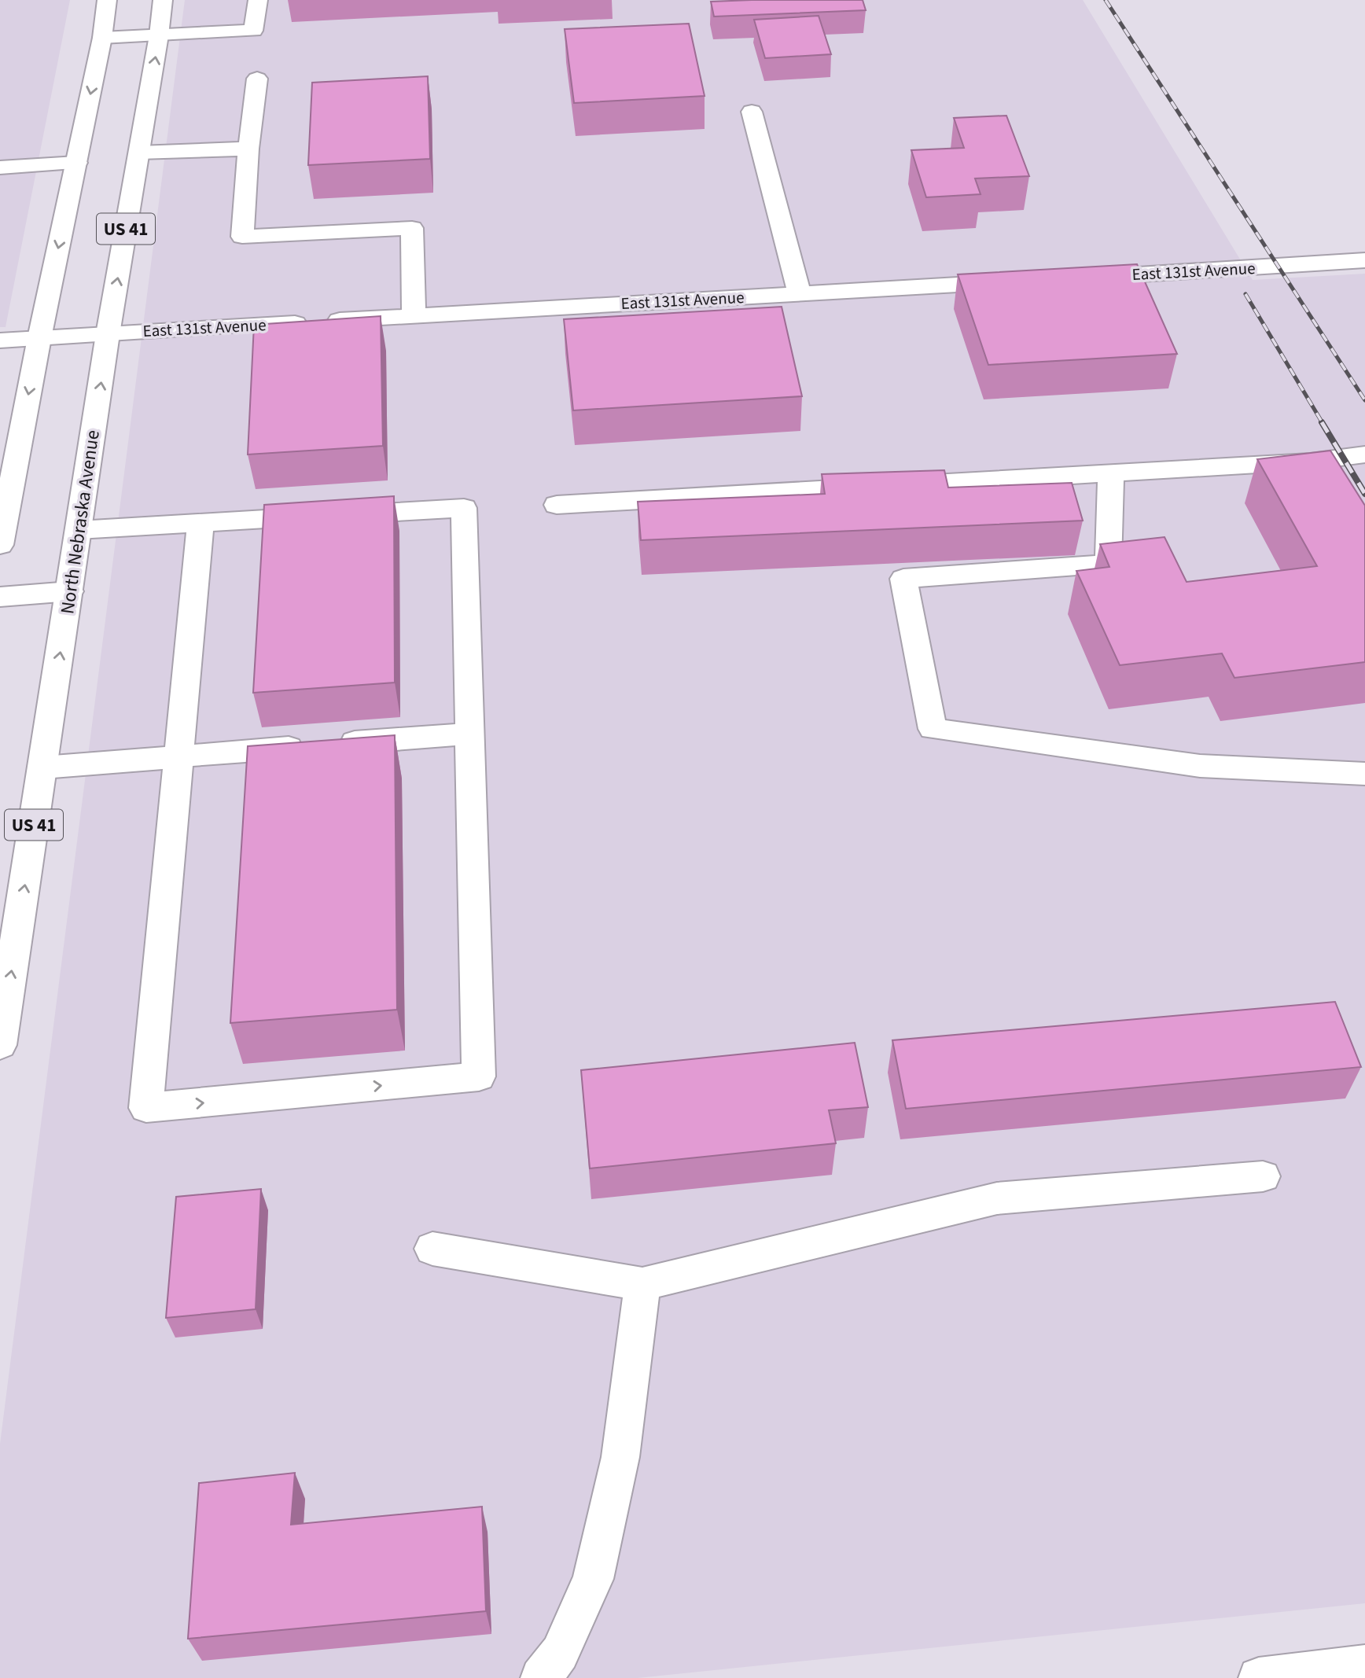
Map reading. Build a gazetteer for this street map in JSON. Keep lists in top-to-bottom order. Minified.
{"streets":{"main road":["US 41","East 131st Avenue","North Nebraska Avenue"]},"crossings":[["East 131st Avenue","North Nebraska Avenue"]]}
